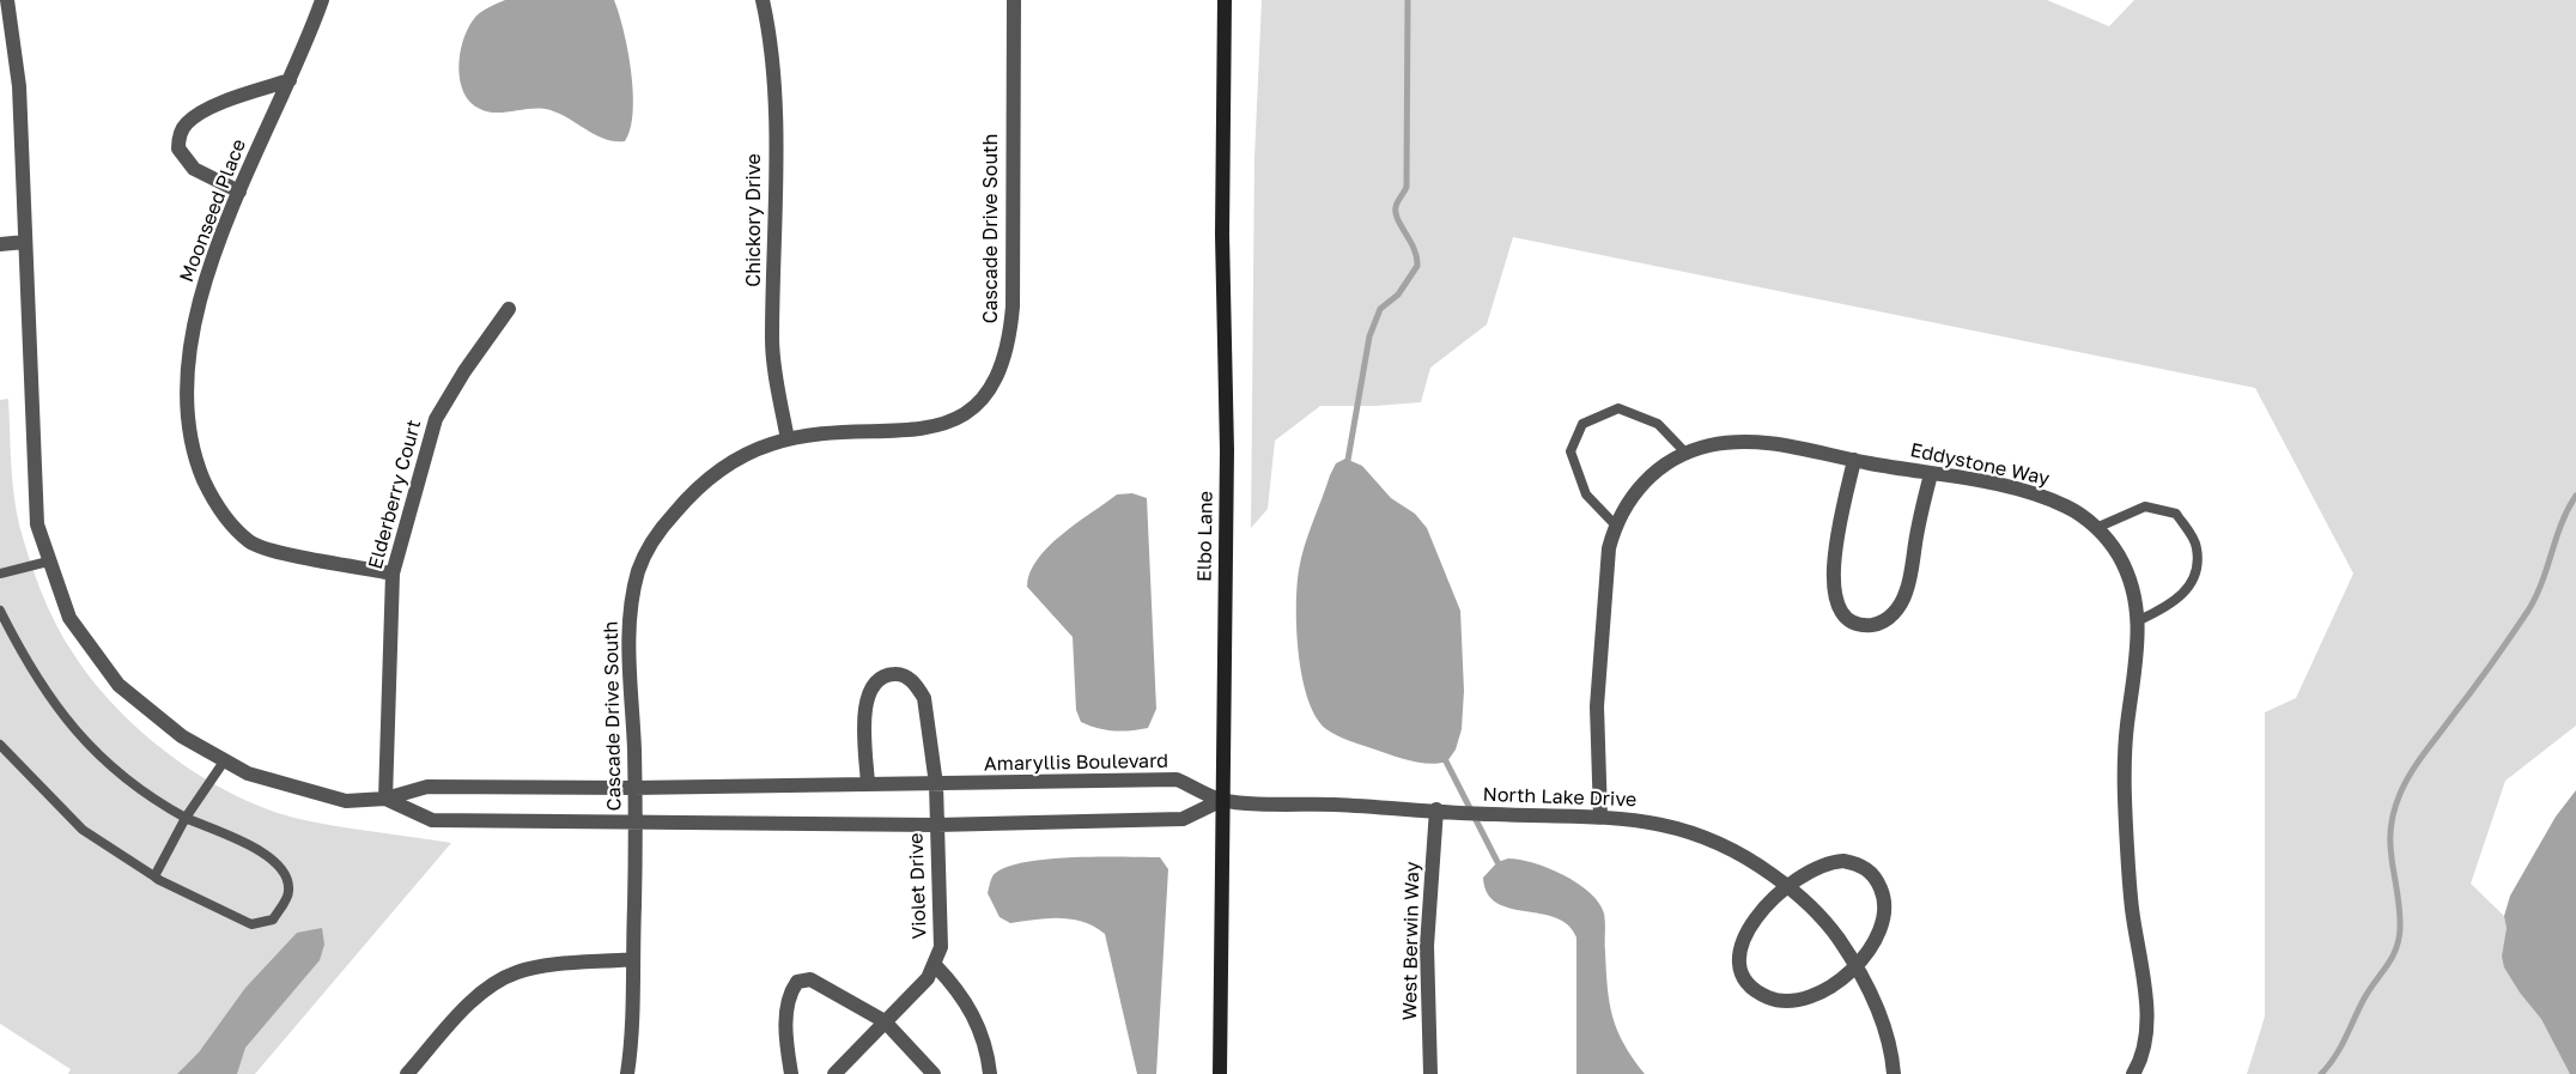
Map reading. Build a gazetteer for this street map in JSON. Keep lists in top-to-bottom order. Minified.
{"streets":{"street":["Moonseed Place","Chickory Drive","Cascade Drive South","Eddystone Way","Elderberry Court","Elbo Lane","Amaryllis Boulevard","North Lake Drive","Violet Drive","West Berwin Way"]},"crossings":[["Moonseed Place","Elderberry Court"],["Chickory Drive","Cascade Drive South"],["Cascade Drive South","Amaryllis Boulevard"],["Eddystone Way","North Lake Drive"],["Elderberry Court","Amaryllis Boulevard"],["Elbo Lane","Amaryllis Boulevard"],["Elbo Lane","North Lake Drive"],["Amaryllis Boulevard","North Lake Drive"],["Amaryllis Boulevard","Violet Drive"],["North Lake Drive","West Berwin Way"]]}
